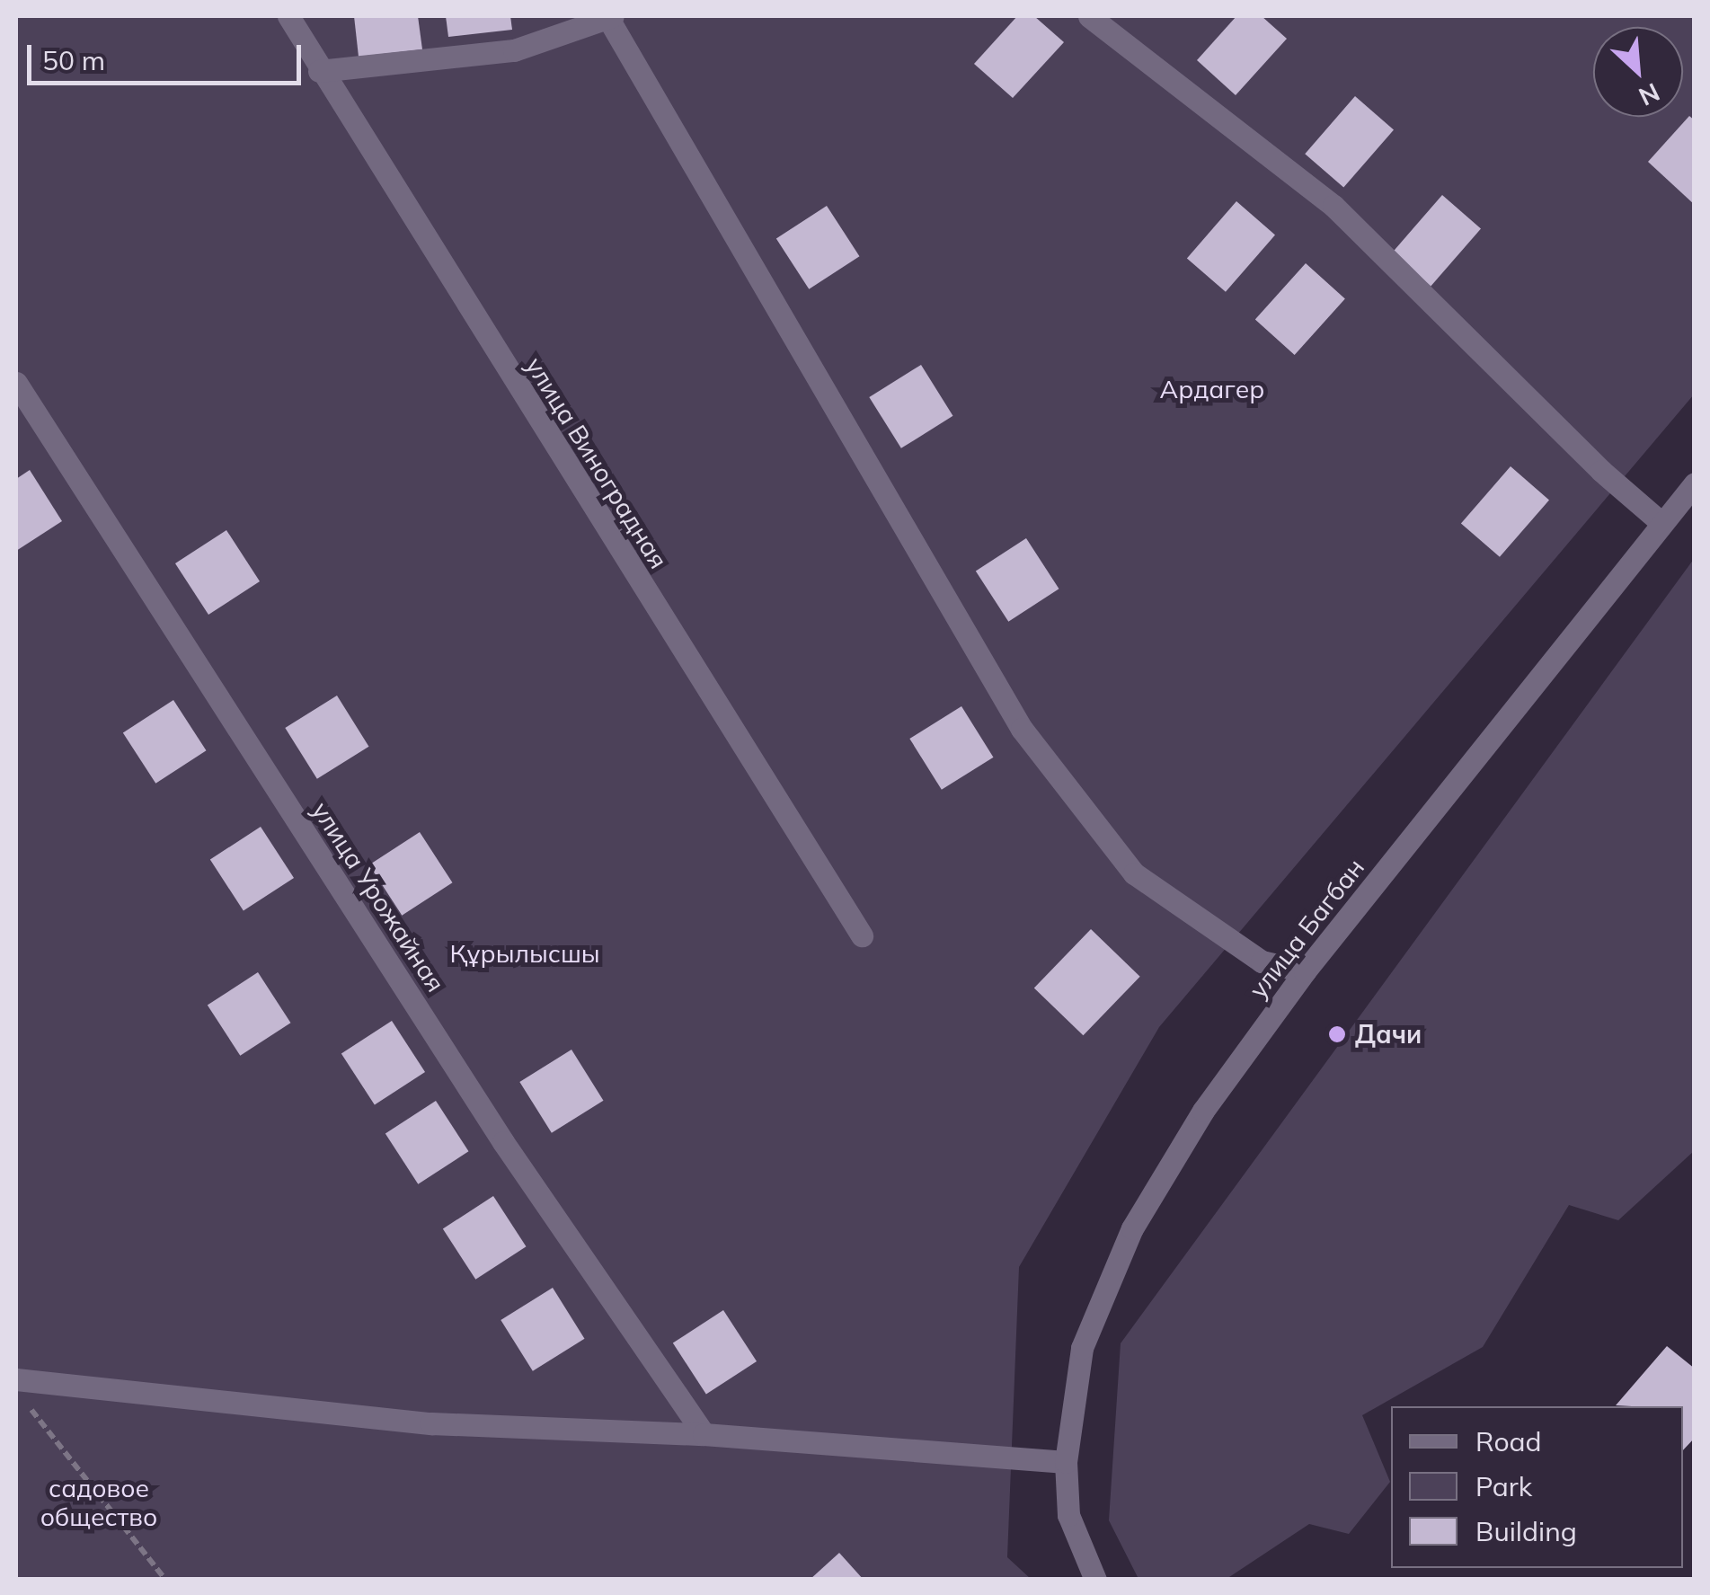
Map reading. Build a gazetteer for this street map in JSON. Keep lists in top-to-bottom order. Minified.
{"streets":{"street":["улица Виноградная","улица Урожайная","улица Багбан"]},"parks":["Ардагер","Құрылысшы","садовое общество"],"places":["Дачи"],"legend":["Road","Park","Building"],"scale_bar":"50 m","north":"bottom right"}
